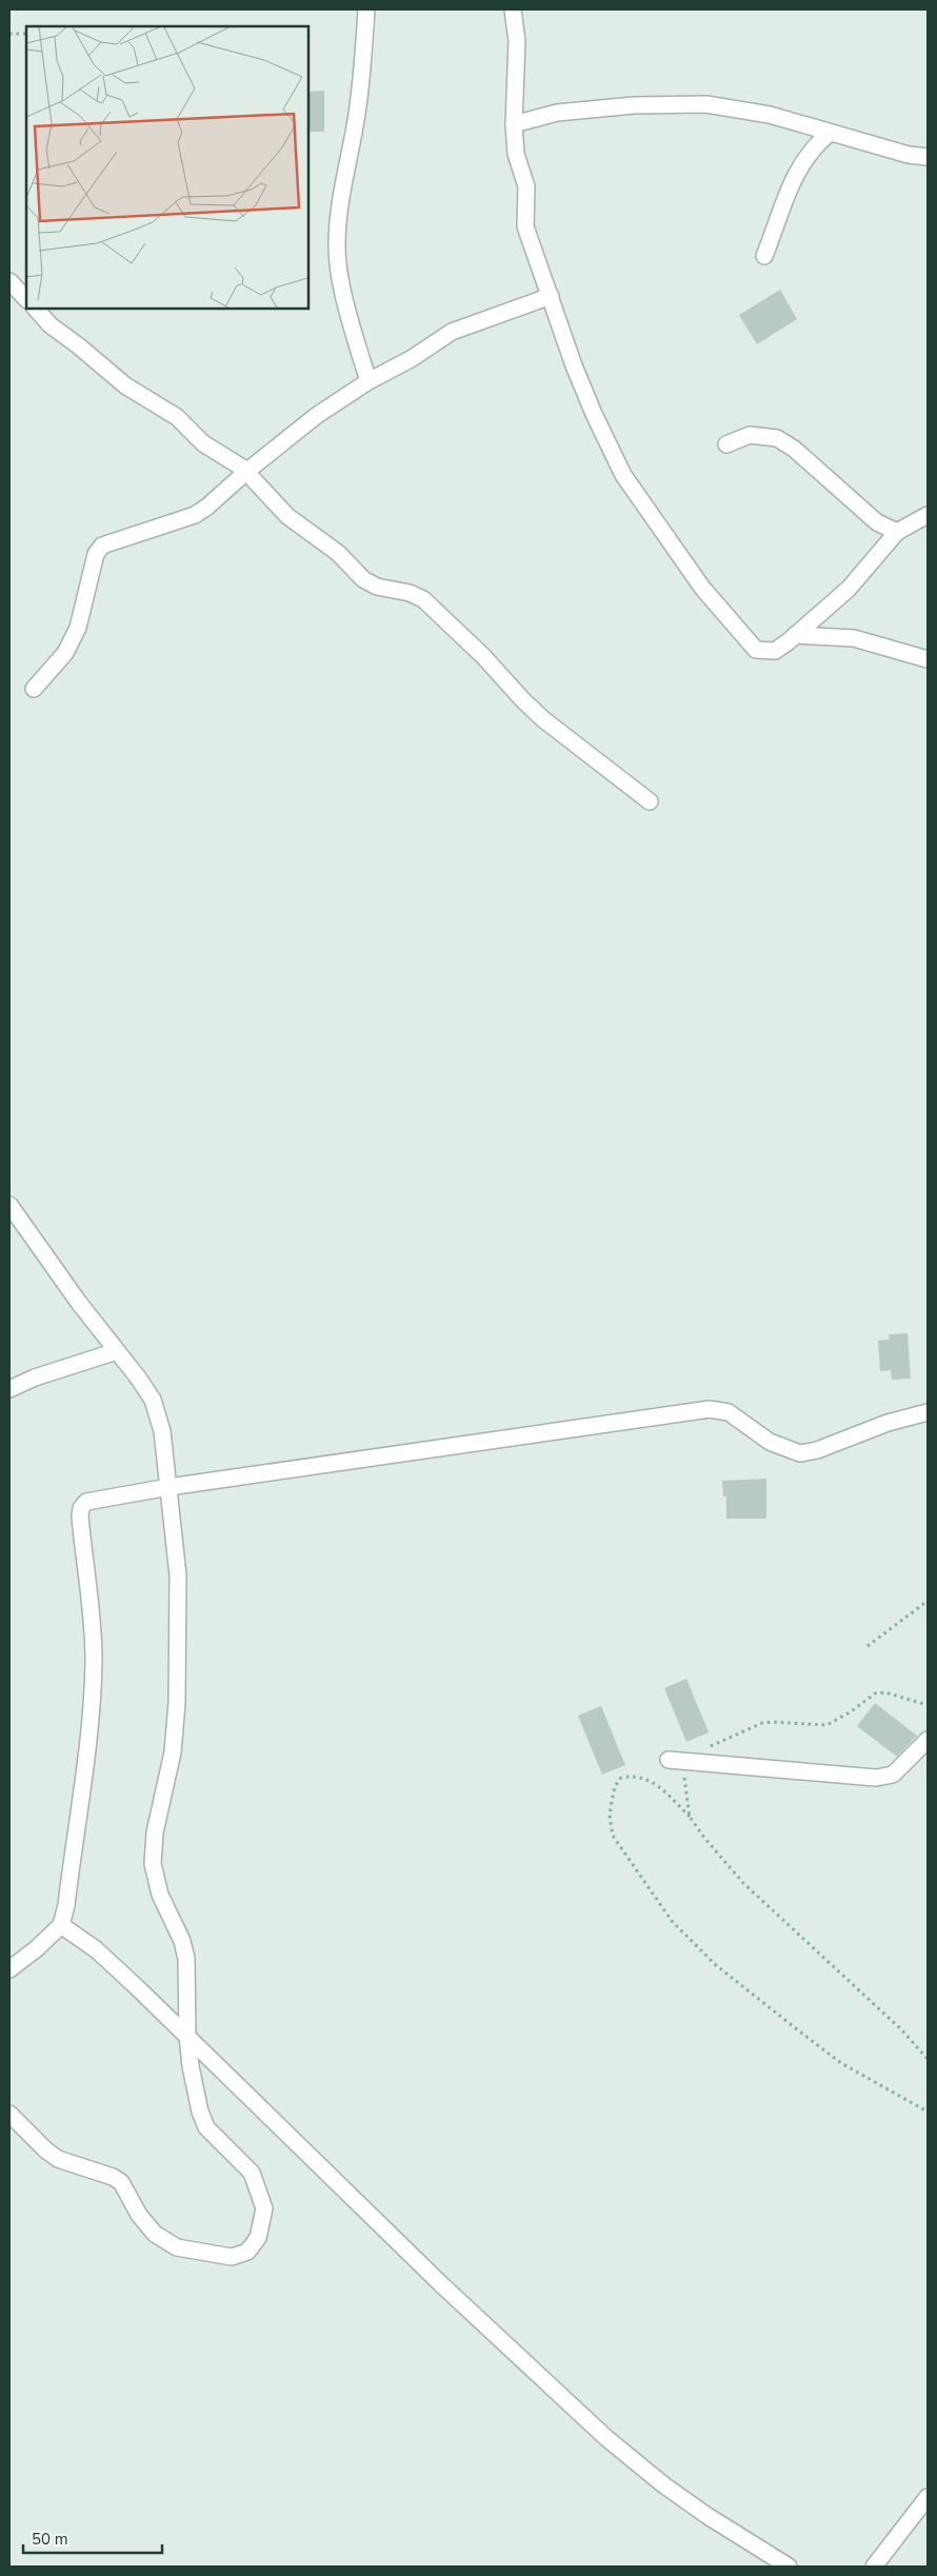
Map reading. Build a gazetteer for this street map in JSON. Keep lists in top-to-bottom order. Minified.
{"scale_bar":"50 m"}
